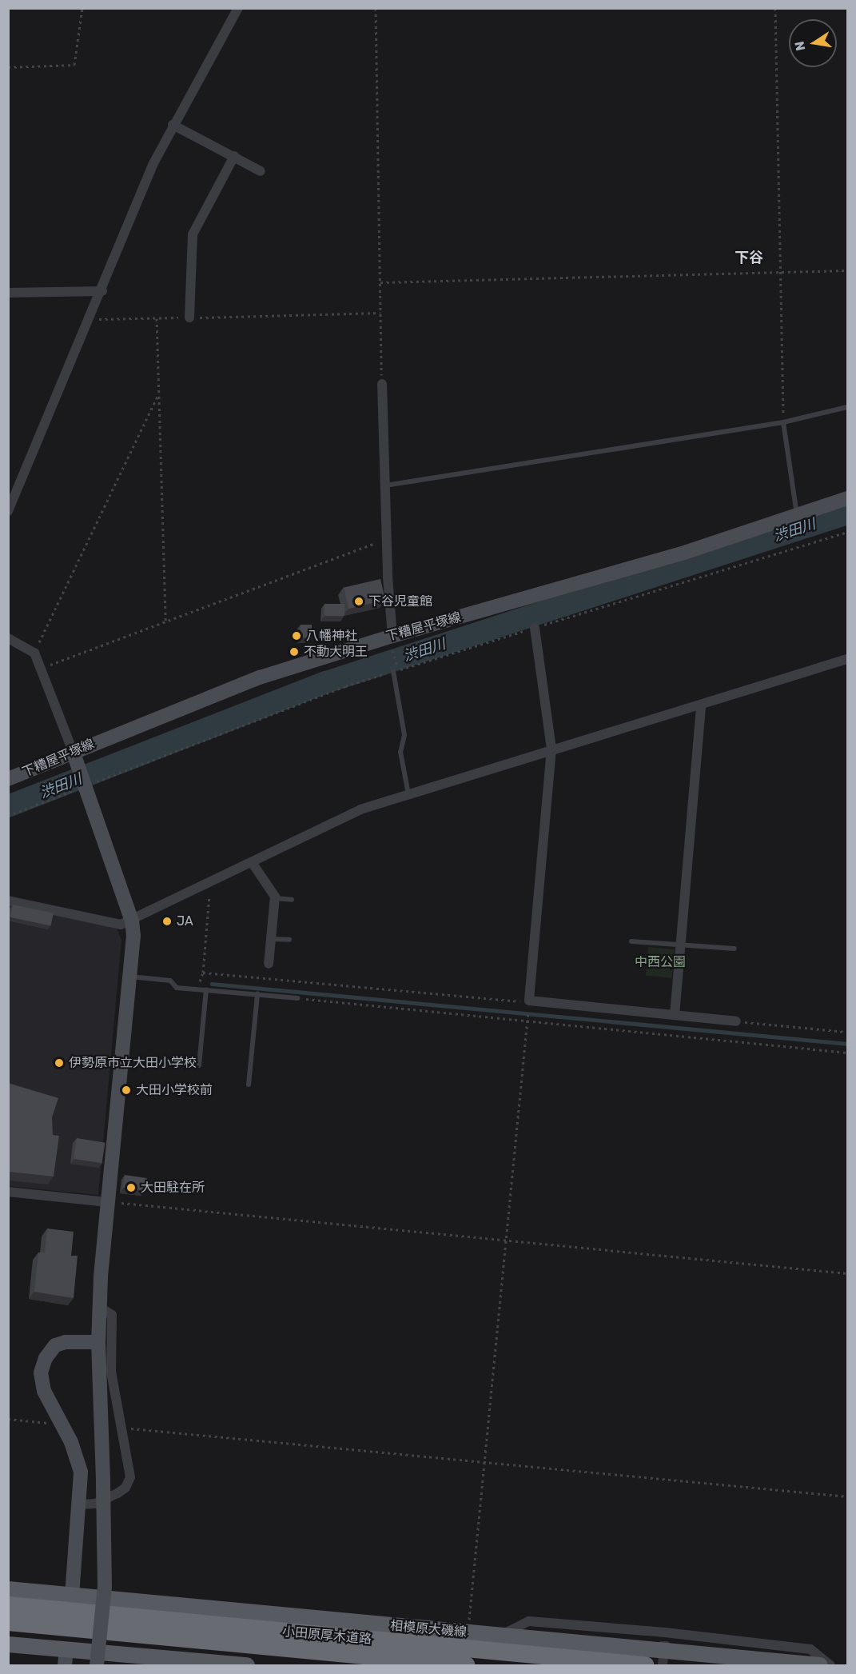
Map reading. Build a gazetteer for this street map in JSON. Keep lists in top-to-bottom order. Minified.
{"streets":{"highway":["小田原厚木道路"],"main road":["相模原大磯線"],"street":["下糟屋平塚線"]},"districts":["下谷"],"water":["渋田川"],"parks":["中西公園"],"places":["下谷児童館","八幡神社","不動大明王","JA","伊勢原市立大田小学校","大田小学校前","大田駐在所"],"north":"left"}
